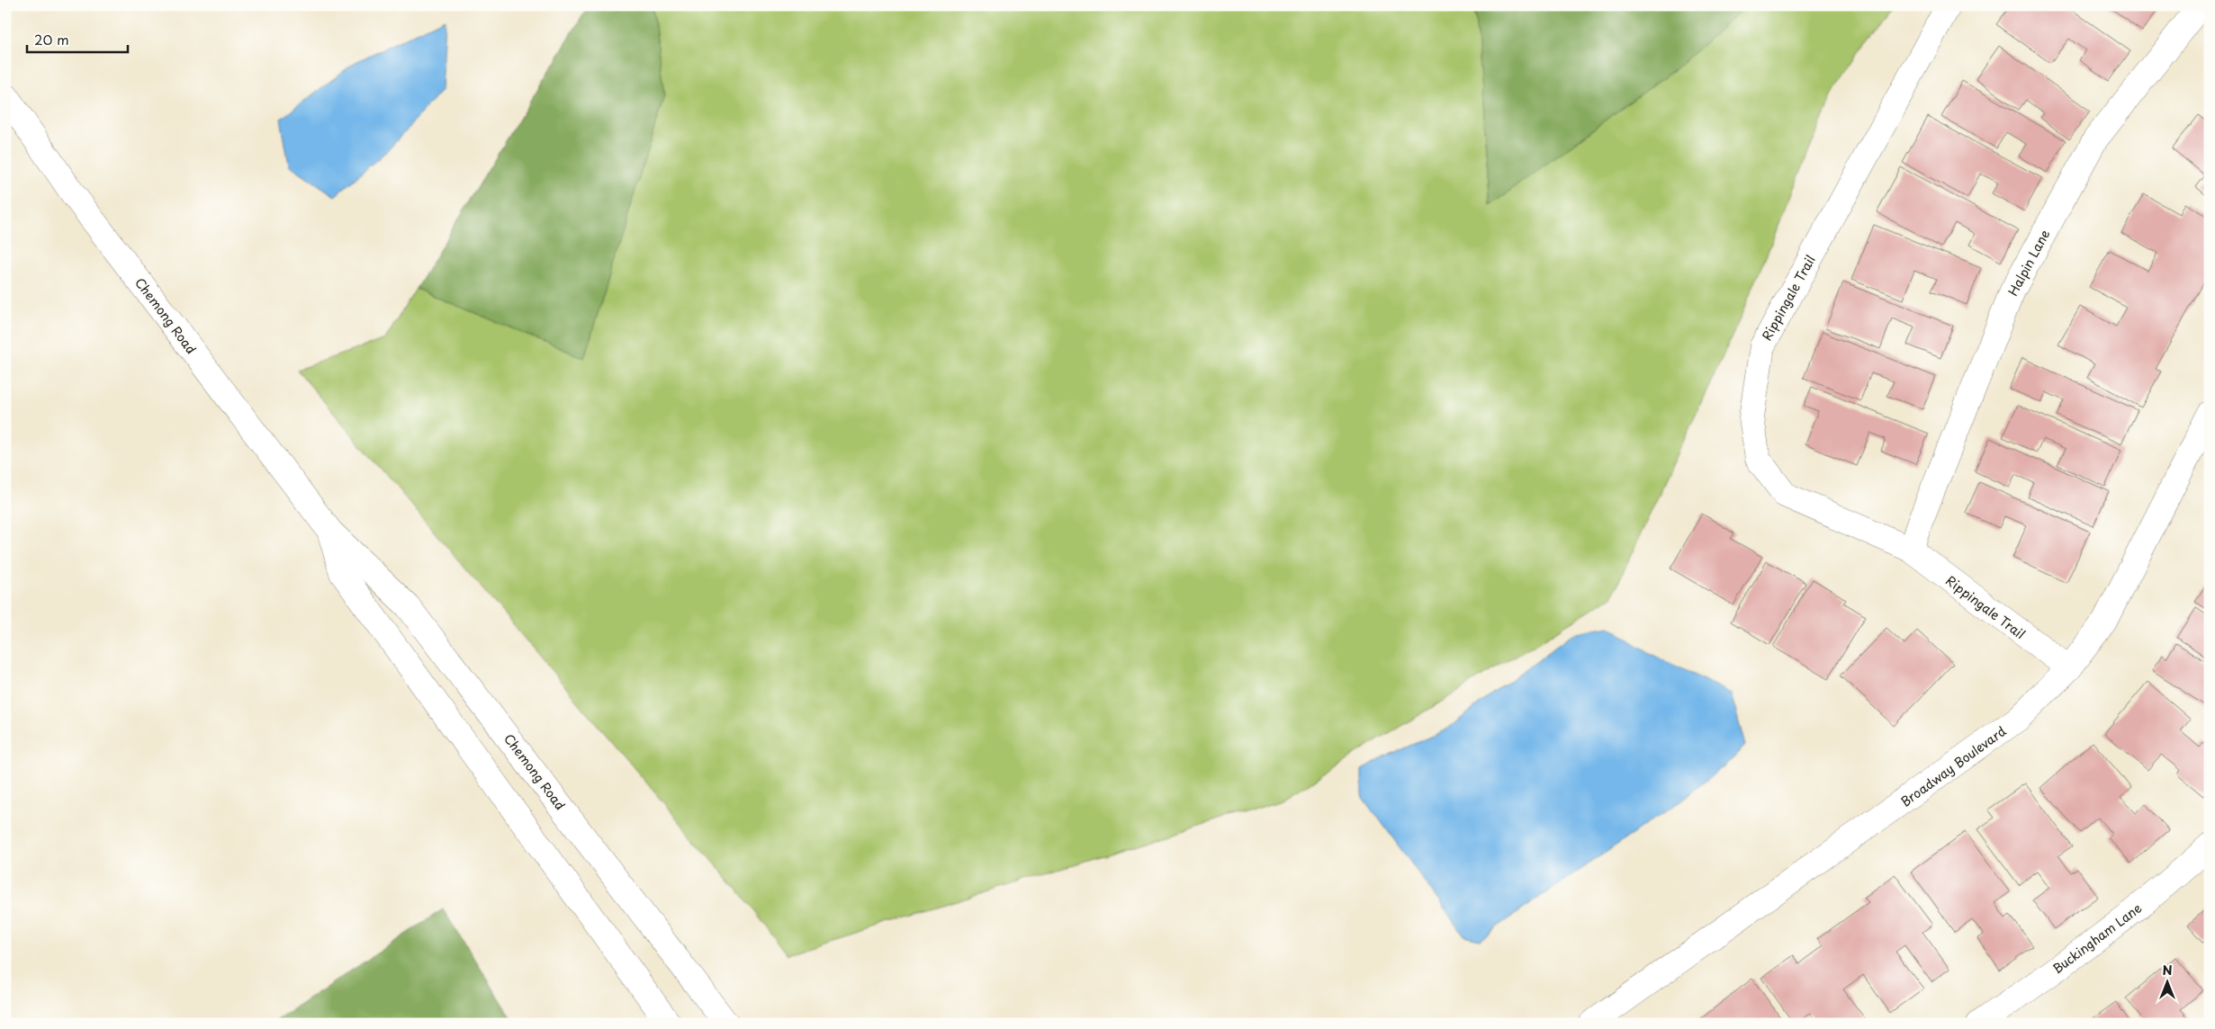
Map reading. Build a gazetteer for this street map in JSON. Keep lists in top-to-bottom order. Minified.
{"streets":{"main road":["Halpin Lane","Rippingale Trail","Chemong Road","Broadway Boulevard","Buckingham Lane"]},"crossings":[["Halpin Lane","Rippingale Trail"],["Rippingale Trail","Broadway Boulevard"]],"scale_bar":"20 m","north":"top"}
